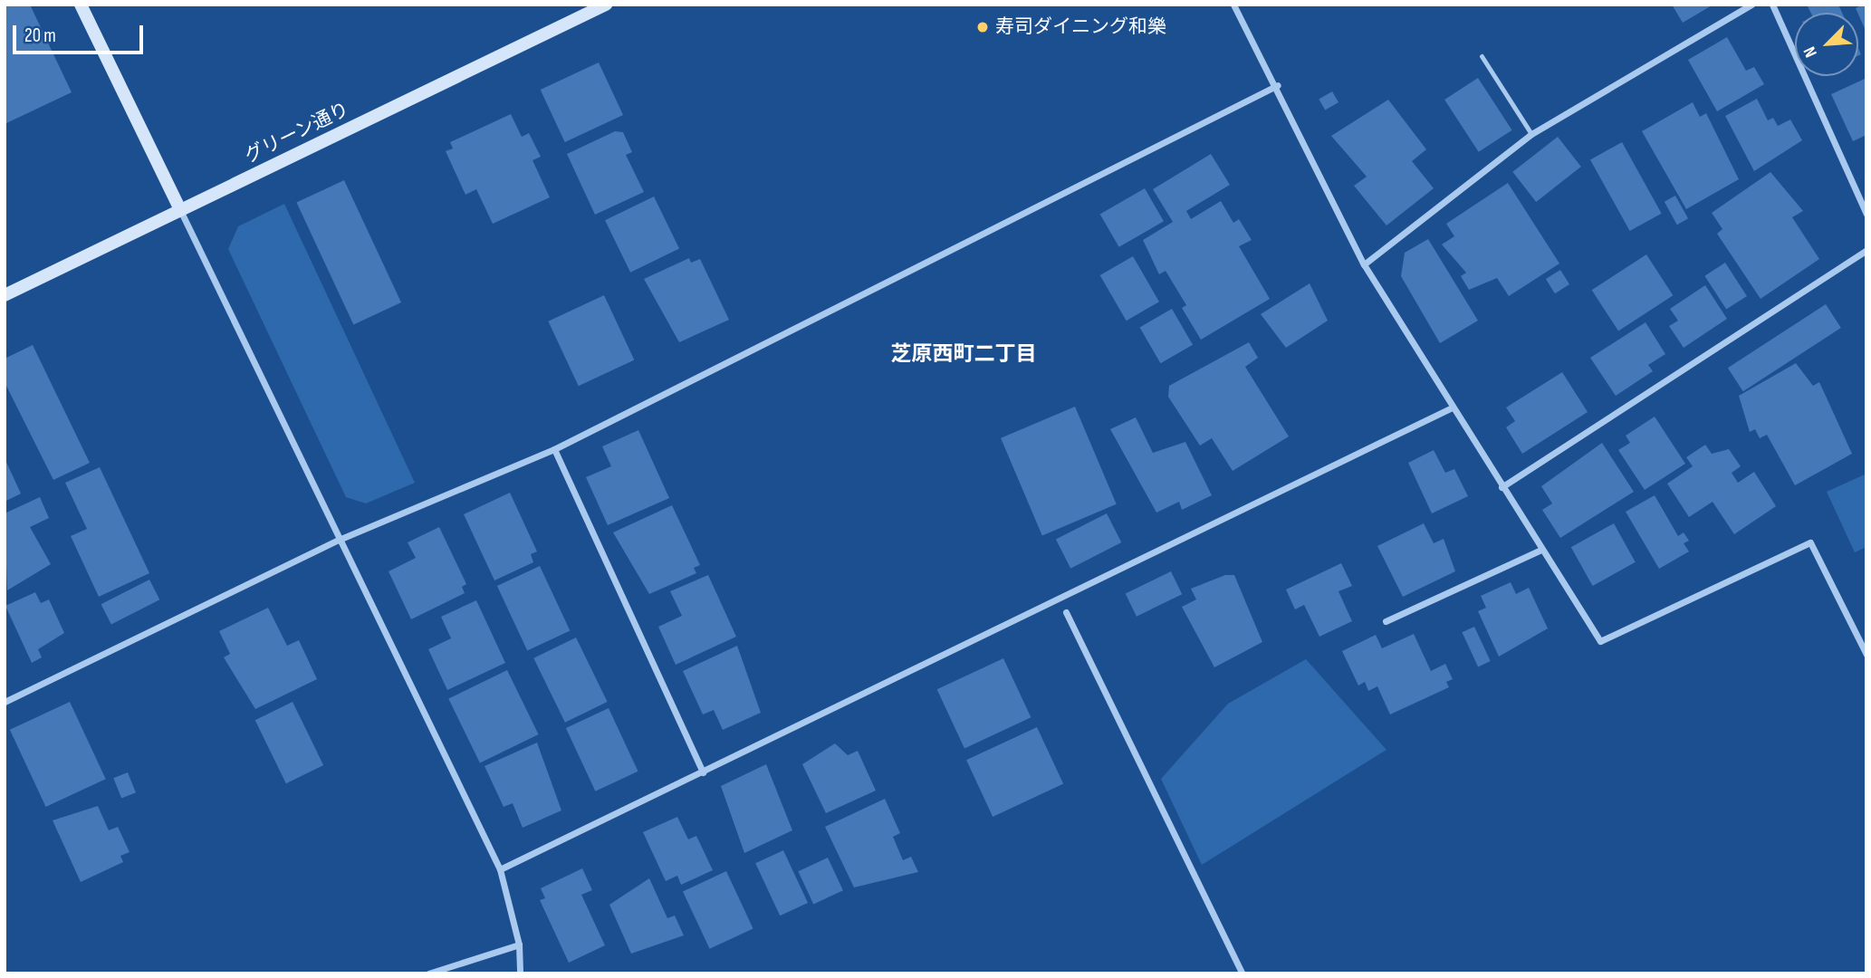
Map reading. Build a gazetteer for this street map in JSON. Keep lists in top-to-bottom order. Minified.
{"streets":{"street":["グリーン通り"]},"districts":["芝原西町二丁目"],"places":["寿司ダイニング和樂"],"scale_bar":"20 m","north":"bottom left"}
